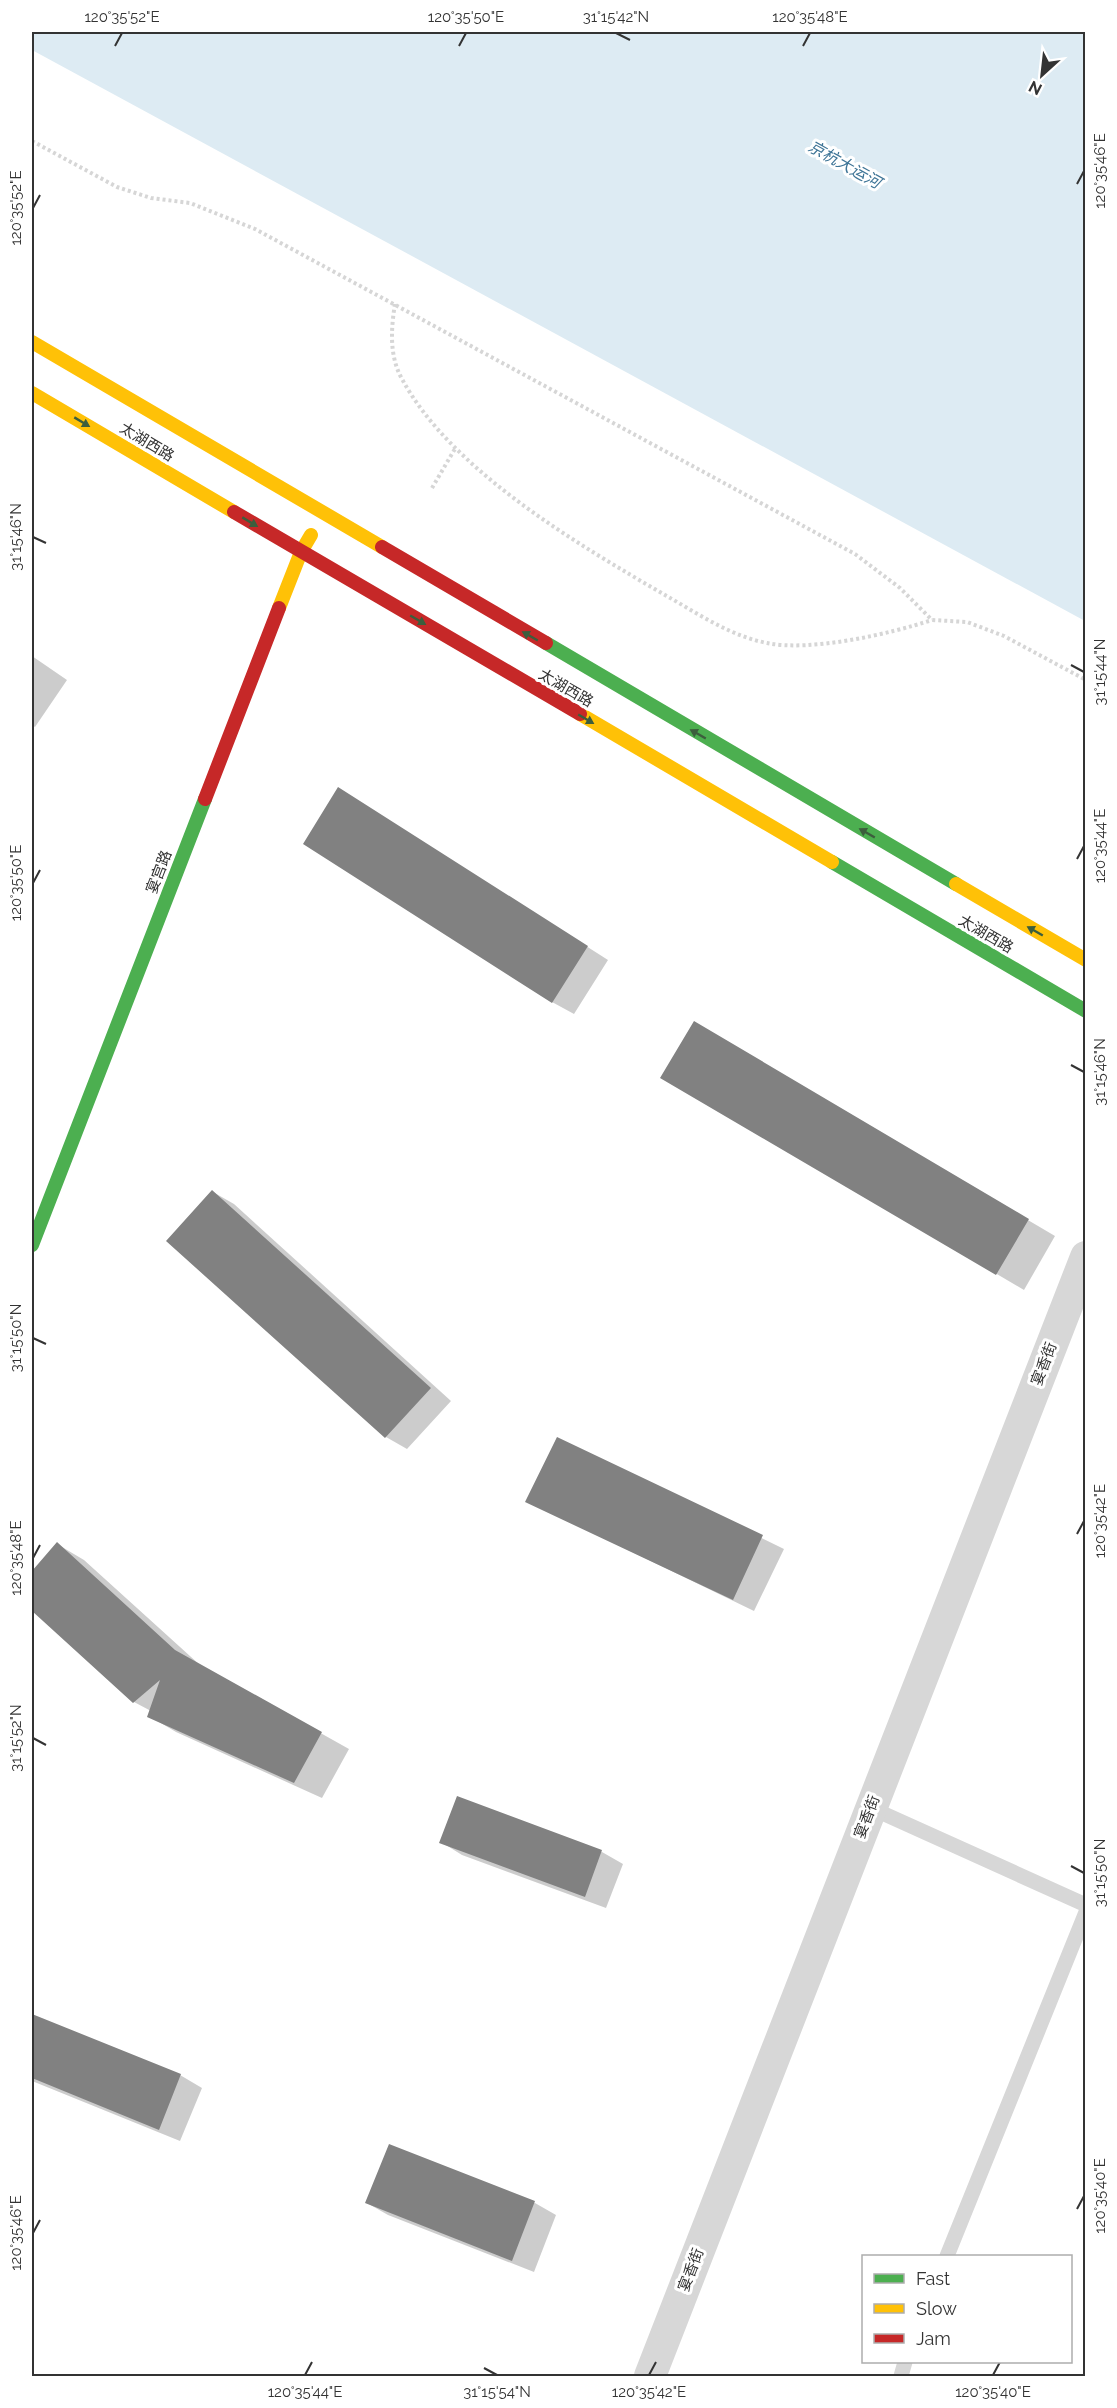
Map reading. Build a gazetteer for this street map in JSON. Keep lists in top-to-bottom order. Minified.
{"streets":{"main road":["太湖西路","宴宫路"],"street":["宴香街"]},"crossings":[["太湖西路","宴宫路"]],"water":["京杭大运河"],"legend":["Fast","Slow","Jam"],"north":"bottom left","coordinates":["120°35'52\"E","120°35'50\"E","31°15'42\"N","120°35'48\"E","120°35'46\"E","31°15'46\"N","31°15'44\"N","120°35'44\"E","31°15'50\"N","120°35'42\"E","31°15'52\"N","120°35'40\"E","31°15'54\"N"]}
